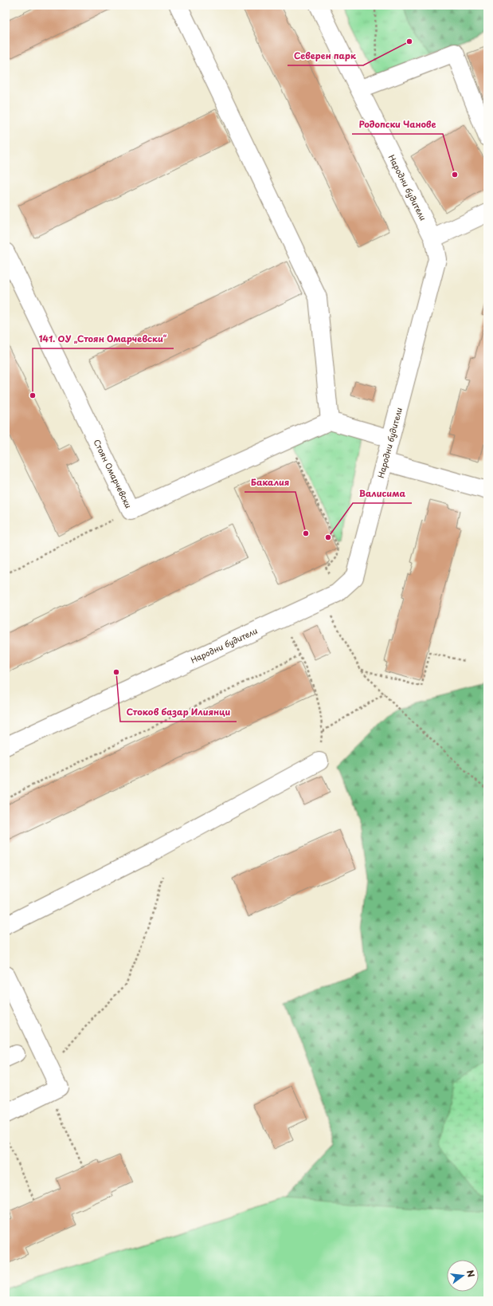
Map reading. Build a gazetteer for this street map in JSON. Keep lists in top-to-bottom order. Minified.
{"streets":{"street":["Народни будители","Стоян Омарчевски"]},"places":["Северен парк","Родопски Чанове","141. ОУ „Стоян Омарчевски“","Бакалия","Валисима","Стоков базар Илиянци"],"north":"right"}
